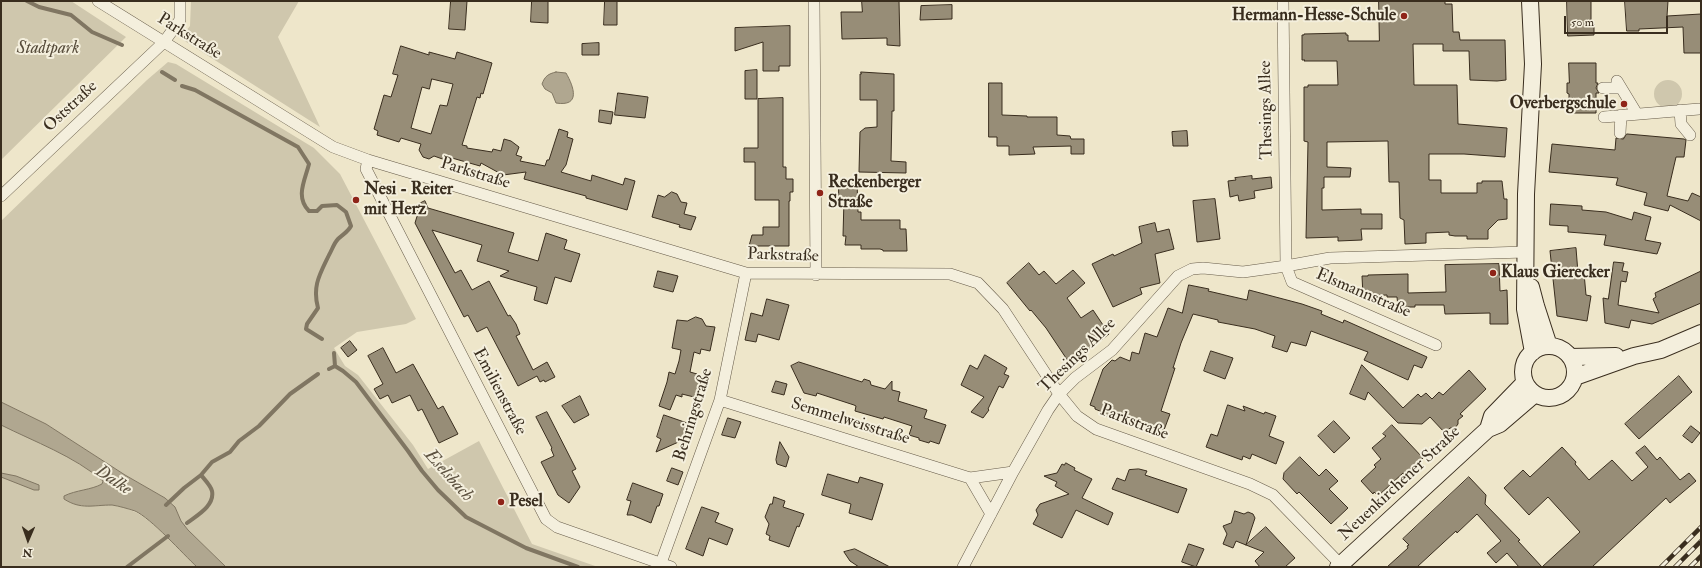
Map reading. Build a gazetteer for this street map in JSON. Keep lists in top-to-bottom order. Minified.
{"streets":{"main road":["Neuenkirchener Straße"],"street":["Parkstraße","Oststraße","Thesings Allee","Elsmannstraße","Emilienstraße","Behringstraße","Semmelweisstraße"]},"crossings":[["Parkstraße","Oststraße"],["Parkstraße","Thesings Allee"],["Parkstraße","Emilienstraße"],["Parkstraße","Behringstraße"],["Parkstraße","Neuenkirchener Straße"],["Thesings Allee","Elsmannstraße"],["Thesings Allee","Semmelweisstraße"],["Emilienstraße","Behringstraße"],["Behringstraße","Semmelweisstraße"]],"water":["Eselsbach","Dalke"],"parks":["Stadtpark"],"places":["Hermann-Hesse-Schule","Overbergschule","Reckenberger Straße","Nesi - Reiter mit Herz","Klaus Gierecker","Pesel"],"scale_bar":"50 m","north":"bottom"}
